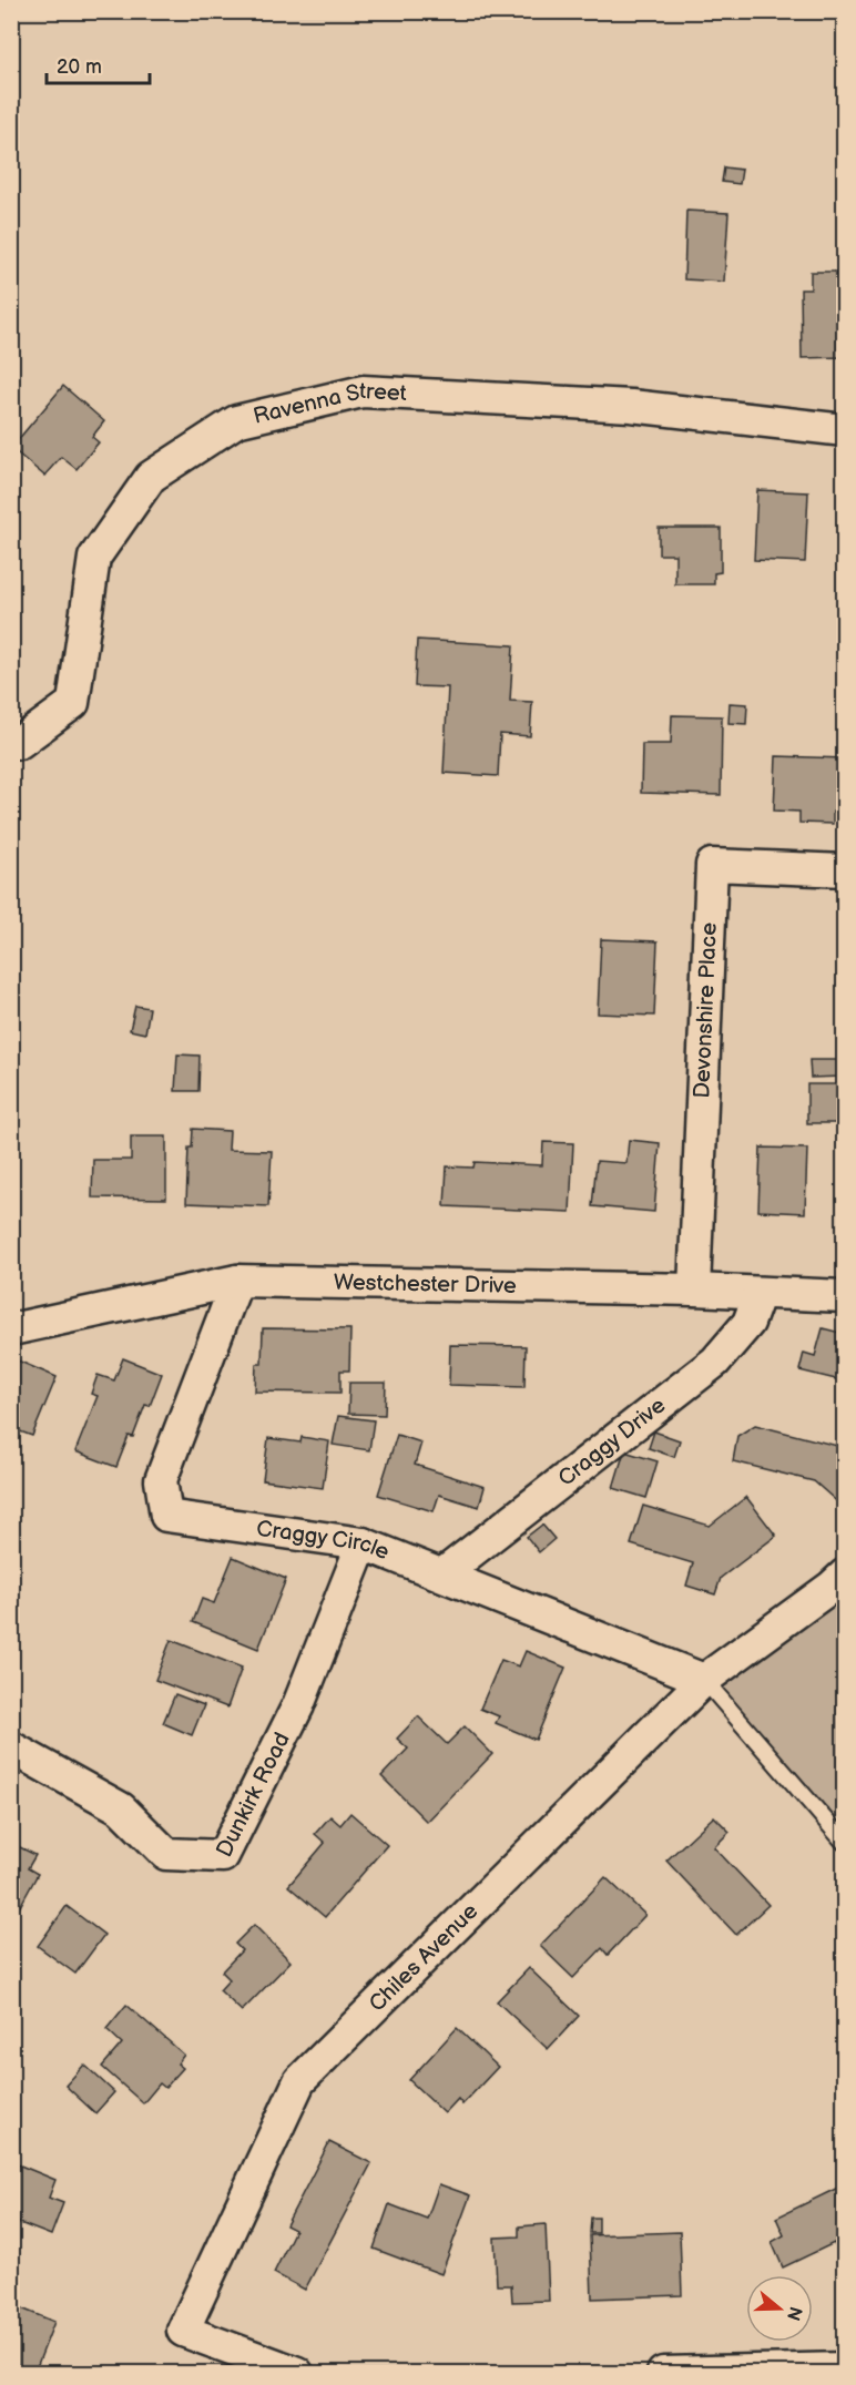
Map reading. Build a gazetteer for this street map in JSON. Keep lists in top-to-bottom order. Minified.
{"streets":{"street":["Ravenna Street","Devonshire Place","Westchester Drive","Craggy Drive","Craggy Circle","Dunkirk Road","Chiles Avenue"]},"crossings":[["Devonshire Place","Westchester Drive"],["Westchester Drive","Craggy Drive"],["Westchester Drive","Craggy Circle"],["Craggy Drive","Craggy Circle"],["Craggy Circle","Dunkirk Road"],["Craggy Circle","Chiles Avenue"]],"scale_bar":"20 m","north":"right"}
